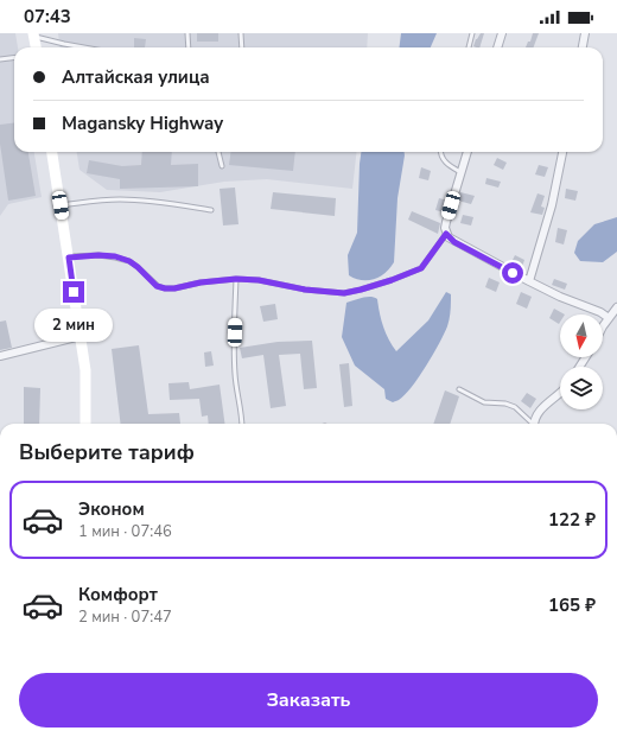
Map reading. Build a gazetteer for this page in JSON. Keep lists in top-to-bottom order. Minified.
{"north":"bottom","page":{"status":"07:43","banner":["Алтайская улица","Magansky Highway"],"bubble":"2 мин","heading":"Выберите тариф","list":[{"name":"Эконом","note":"1 мин · 07:46","value":"122 ₽"},{"name":"Комфорт","note":"2 мин · 07:47","value":"165 ₽"}],"buttons":"Заказать"}}
